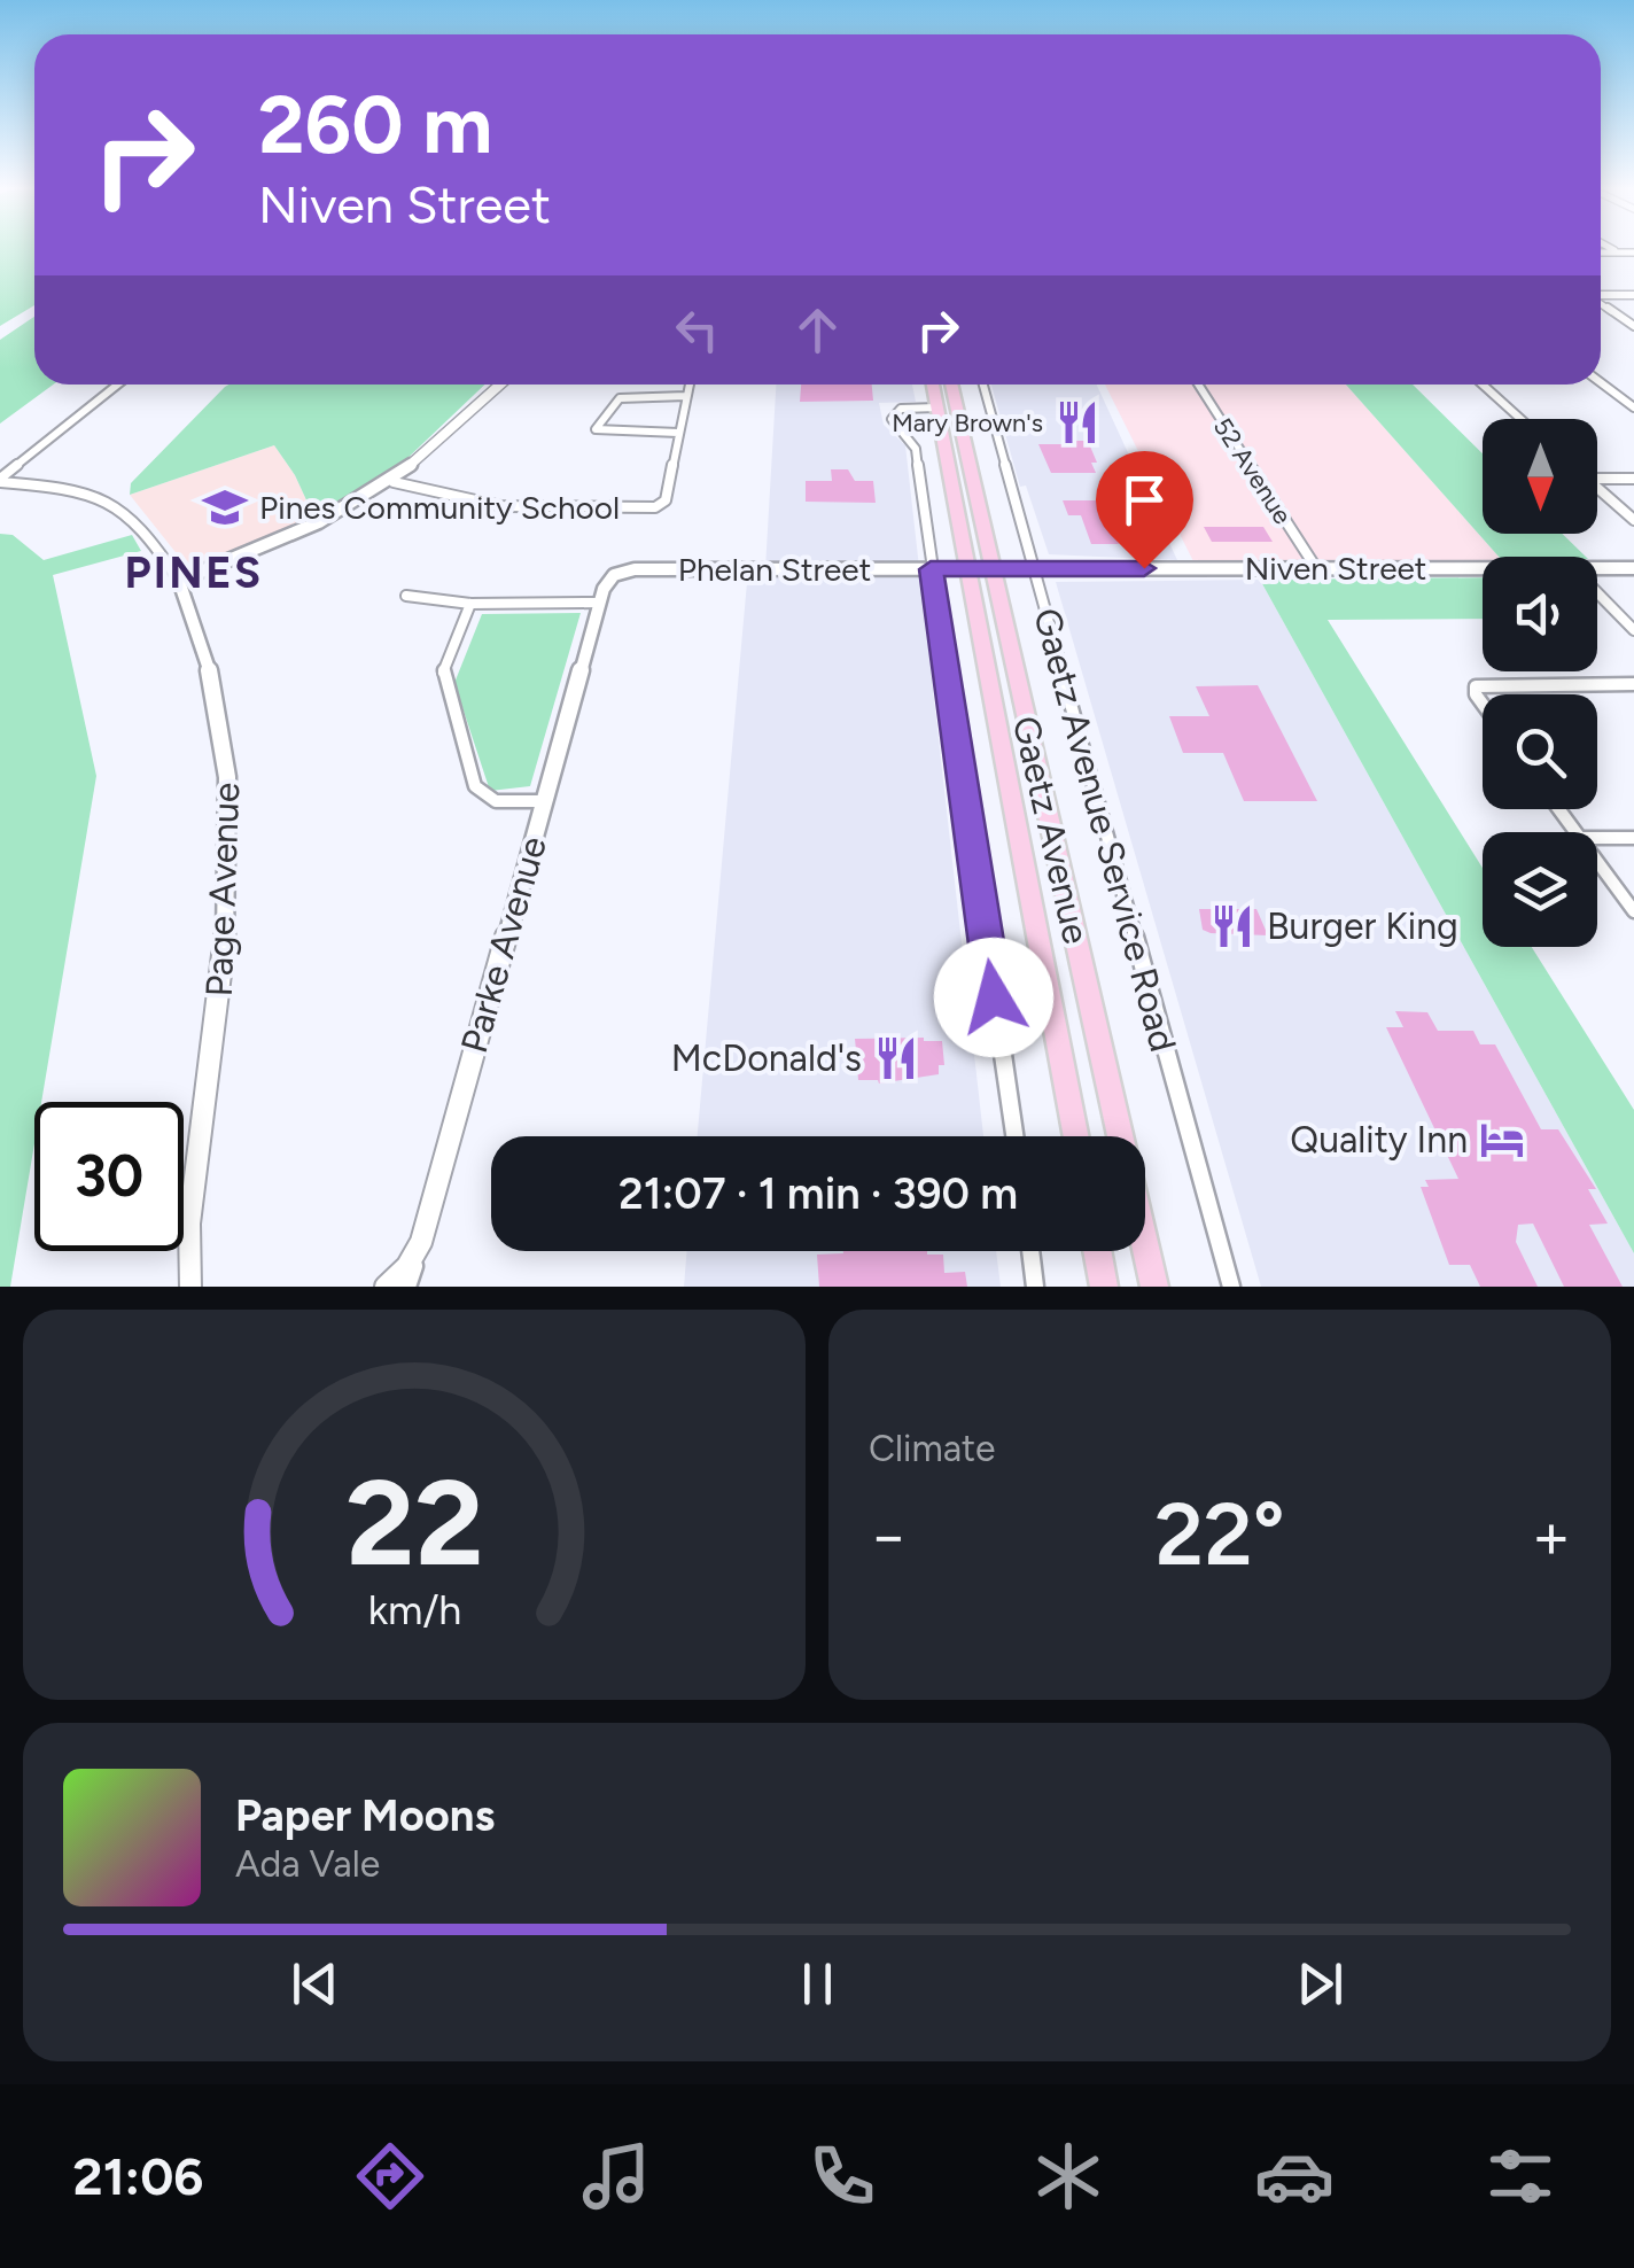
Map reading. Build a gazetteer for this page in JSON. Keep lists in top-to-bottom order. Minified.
{"streets":{"main road":["Gaetz Avenue"],"street":["52 Avenue","Niven Street","Phelan Street","Gaetz Avenue Service Road","Page Avenue","Parke Avenue"]},"crossings":[["52 Avenue","Niven Street"],["Niven Street","Phelan Street"],["Niven Street","Gaetz Avenue"],["Niven Street","Gaetz Avenue Service Road"],["Phelan Street","Gaetz Avenue"],["Phelan Street","Parke Avenue"]],"districts":["PINES"],"places":{"restaurant":["Mary Brown's","Burger King","McDonald's"],"school or university":["Pines Community School"],"hotel":["Quality Inn"]},"north":"bottom","page":{"turn":["260 m","Niven Street"],"limit":"30","trip":"21:07 · 1 min · 390 m","tile":"Climate","heat":["−","22°","+"],"song":["Paper Moons","Ada Vale"],"tabs":"21:06","gauge":["22","km/h"]}}
